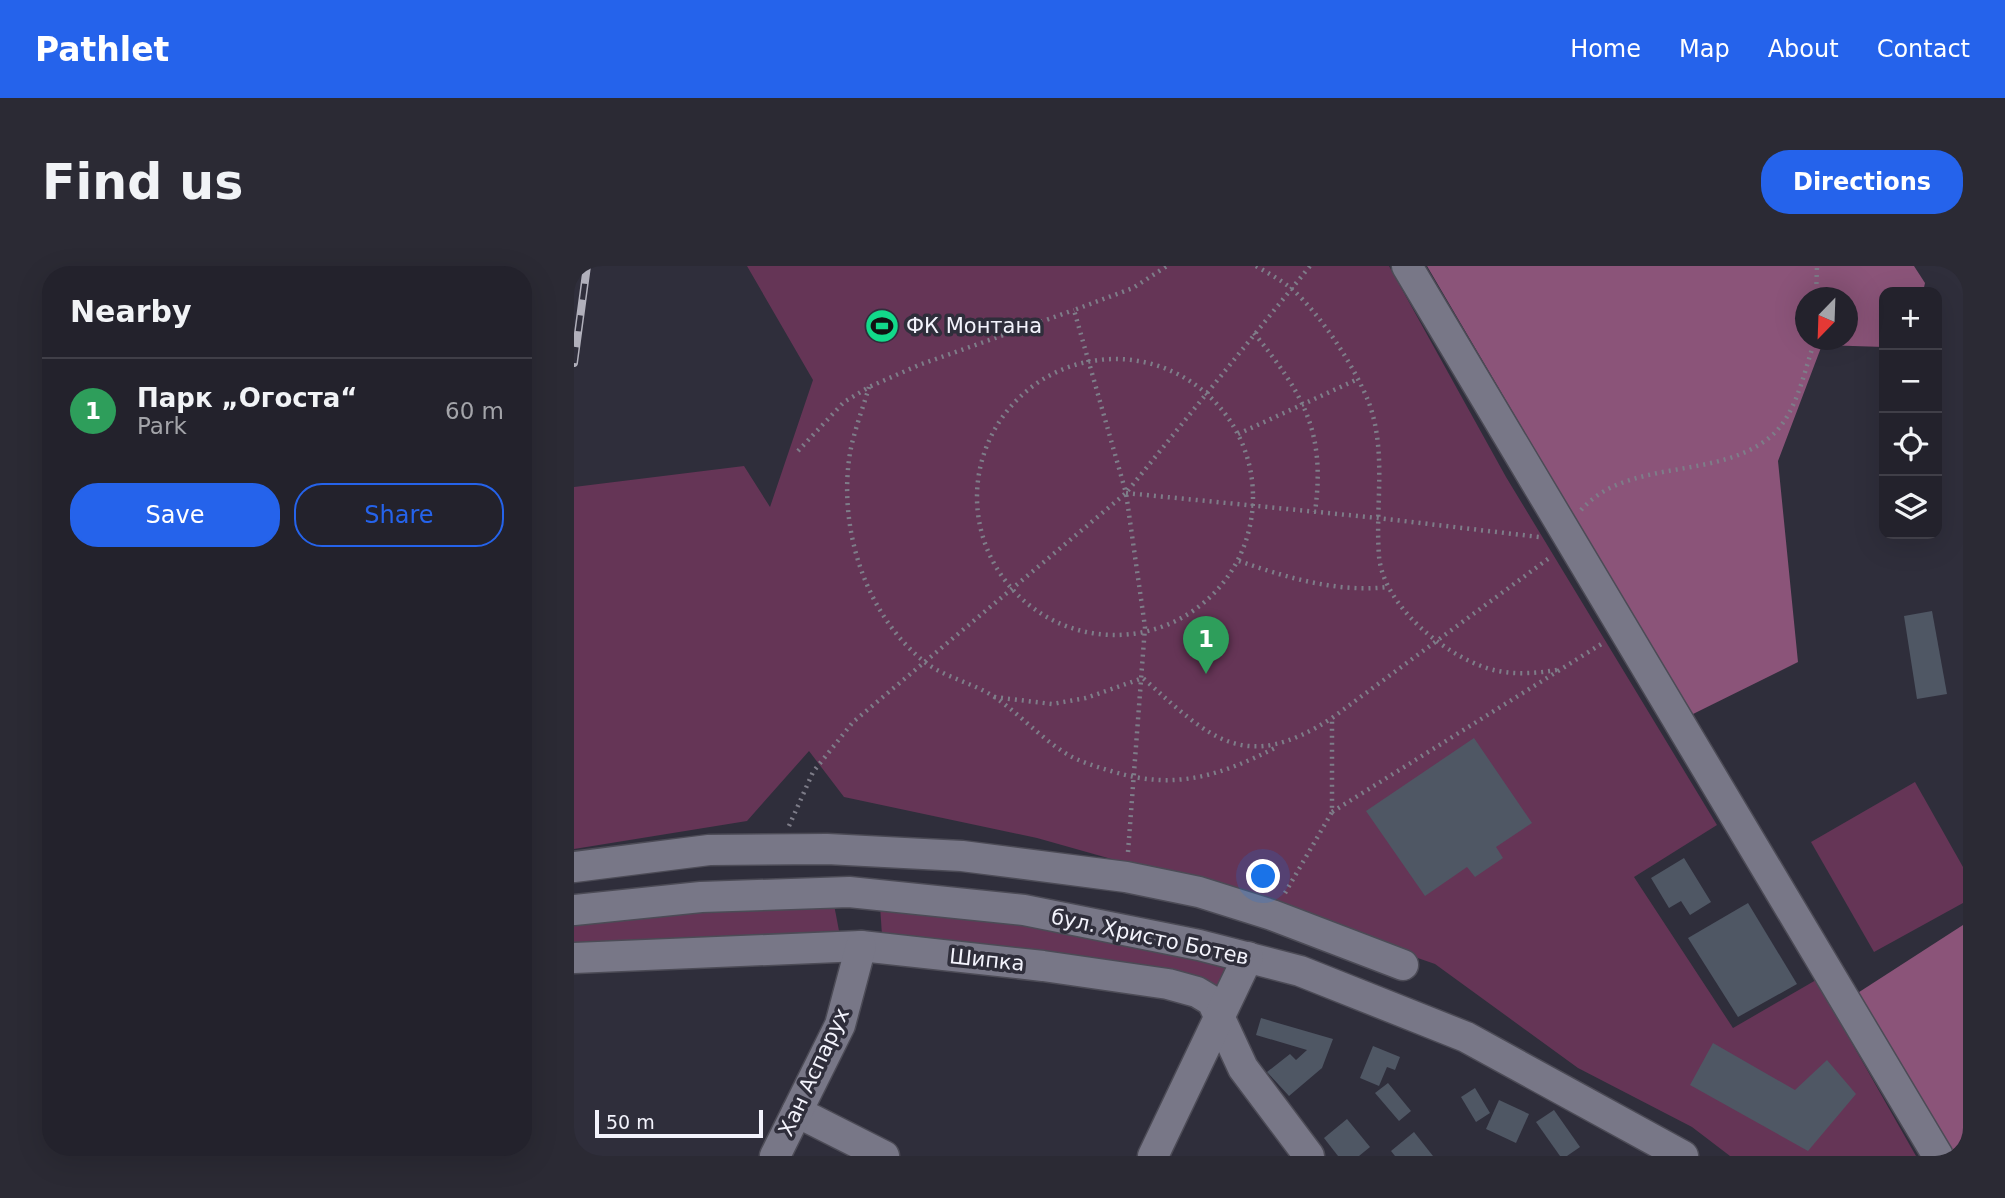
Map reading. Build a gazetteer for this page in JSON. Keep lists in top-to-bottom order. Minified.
{"streets":{"street":["бул. Христо Ботев","Шипка","Хан Аспарух"]},"crossings":[["Шипка","Хан Аспарух"]],"places":{"sports":["ФК Монтана"]},"scale_bar":"50 m","north":"bottom left","page":{"header":"Pathlet","nav":["Home","Map","About","Contact"],"buttons":["Directions",["Save","Share"]],"title":"Find us","heading":"Nearby","map_buttons":["+","−"],"list":[{"mark":"1","name":"Парк „Огоста“","note":"Park","value":"60 m"}],"pins":"1","scale":"50 m"}}
